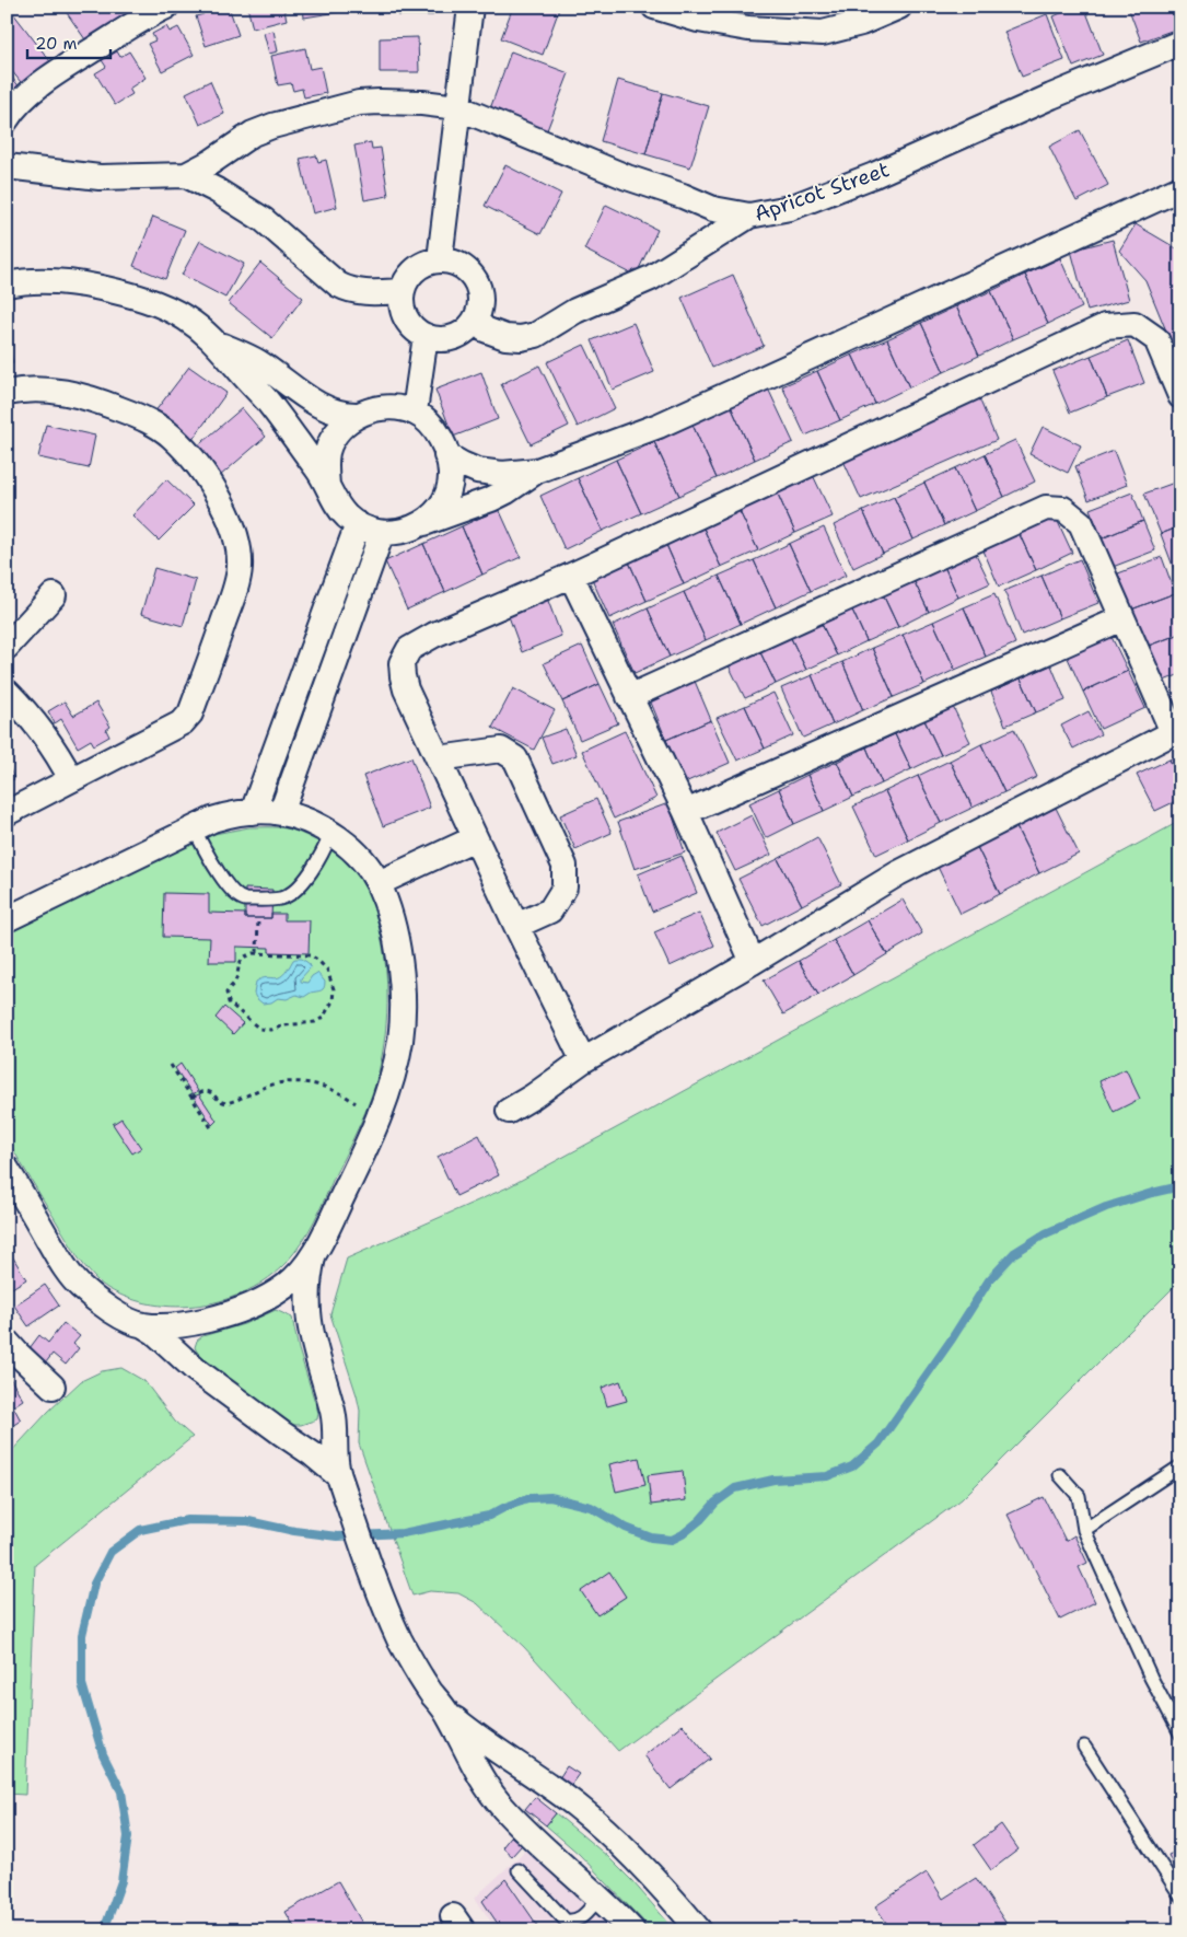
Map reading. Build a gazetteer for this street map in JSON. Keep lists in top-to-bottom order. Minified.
{"streets":{"street":["Apricot Street"]},"scale_bar":"20 m"}
